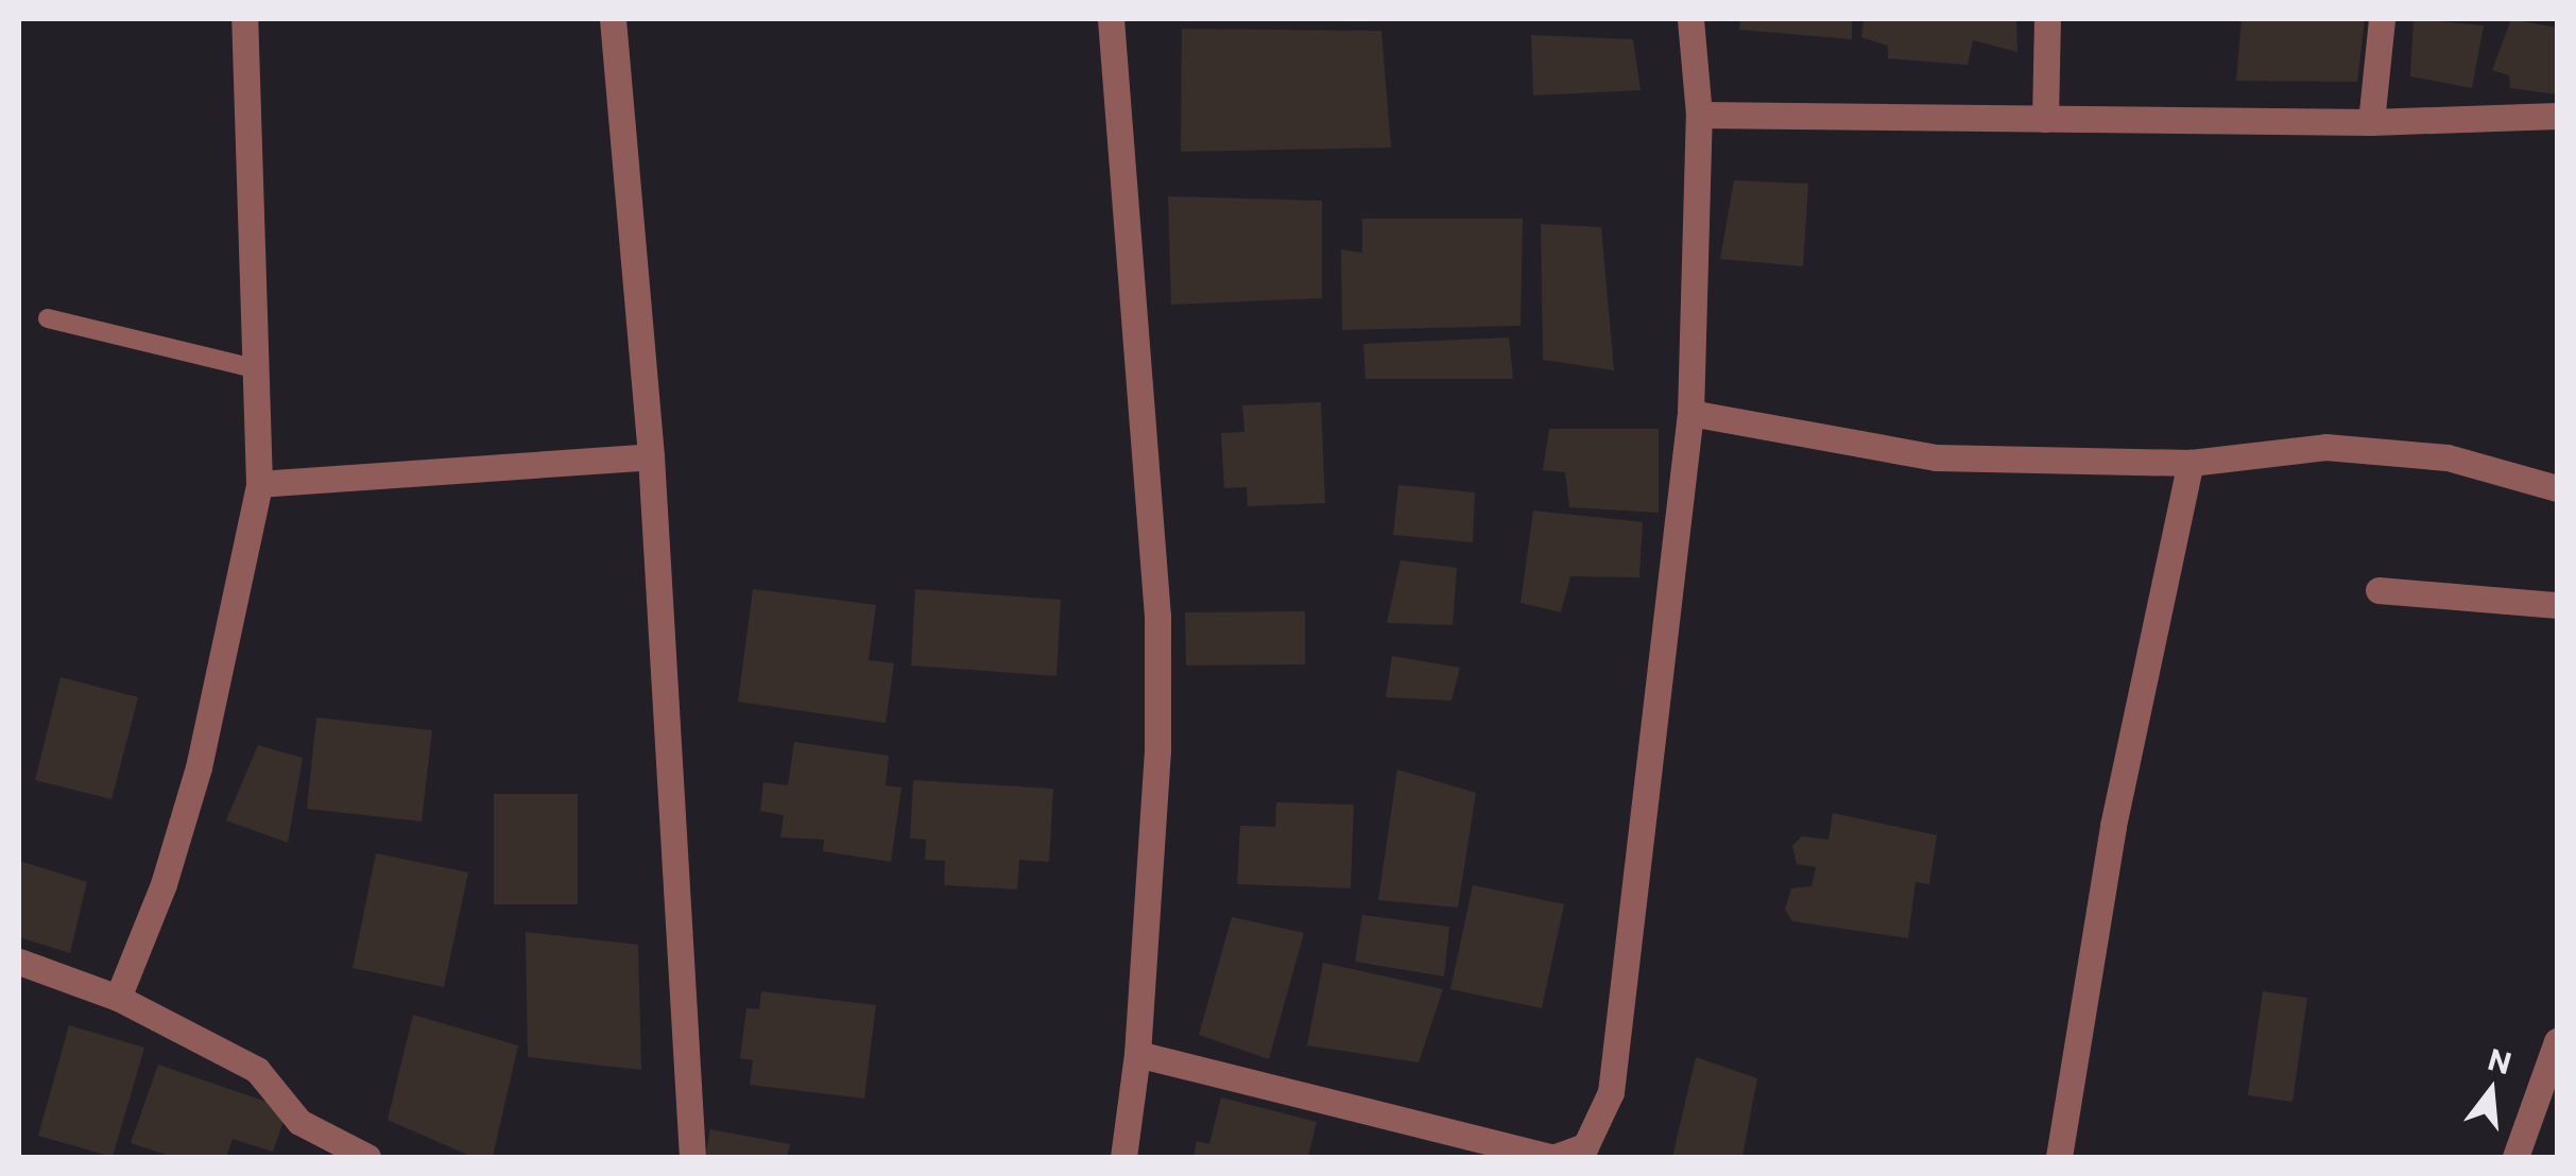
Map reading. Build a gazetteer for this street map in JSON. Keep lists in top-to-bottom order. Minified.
{"north":"top"}
